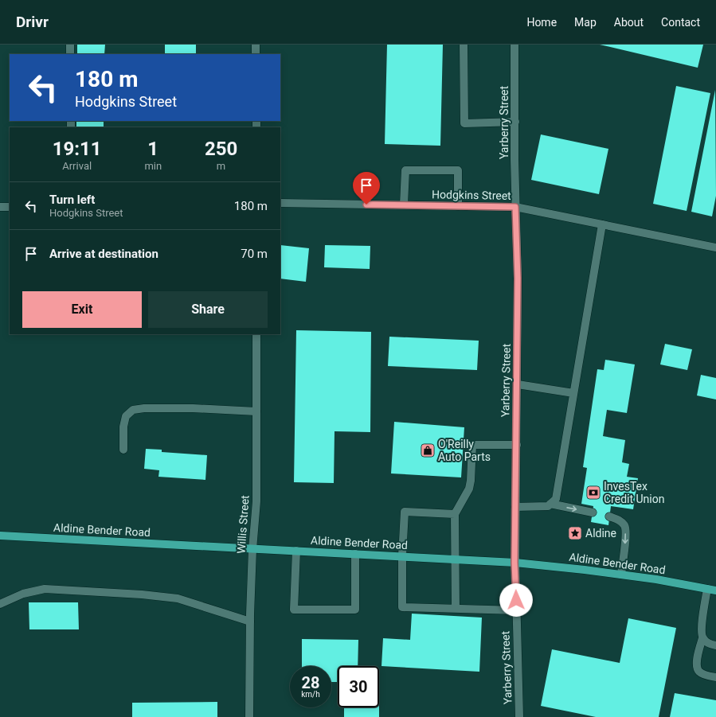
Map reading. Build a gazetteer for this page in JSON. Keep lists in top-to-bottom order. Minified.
{"streets":{"main road":["Aldine Bender Road"],"street":["Yarberry Street","Hodgkins Street","Willis Street"]},"crossings":[["Yarberry Street","Hodgkins Street"],["Yarberry Street","Aldine Bender Road"],["Willis Street","Aldine Bender Road"]],"places":{"shop":["O'Reilly Auto Parts"],"bank":["InvesTex Credit Union"],"place":["Aldine"]},"page":{"header":"Drivr","nav":["Home","Map","About","Contact"],"turn":["180 m","Hodgkins Street"],"eta":["19:11","Arrival","1","min","250","m"],"list":[{"name":"Turn left","note":"Hodgkins Street","value":"180 m"},{"name":"Arrive at destination","value":"70 m"}],"buttons":["Exit","Share"],"speed":"28 km/h","limit":"30"}}
